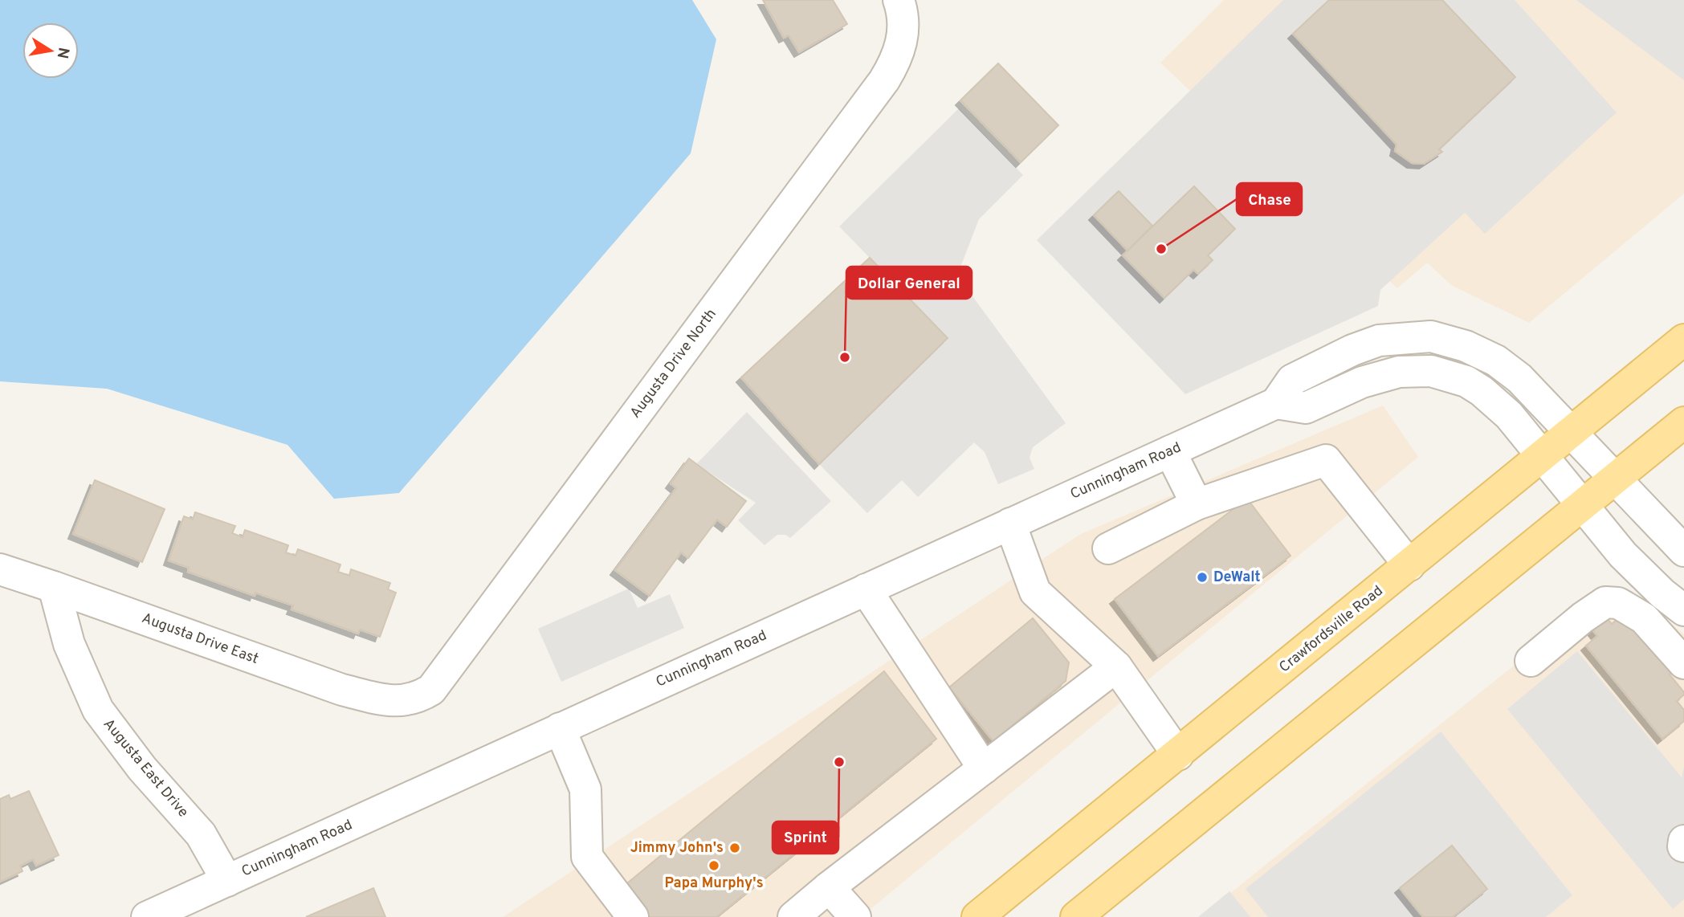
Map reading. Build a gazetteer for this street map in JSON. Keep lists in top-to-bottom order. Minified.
{"streets":{"main road":["Crawfordsville Road"],"street":["Augusta Drive North","Cunningham Road","Augusta Drive East","Augusta East Drive"]},"crossings":[["Augusta Drive North","Augusta Drive East"],["Cunningham Road","Augusta East Drive"],["Augusta Drive East","Augusta East Drive"]],"places":["Chase","Dollar General","DeWalt","Sprint","Jimmy John's","Papa Murphy's"],"north":"right"}
